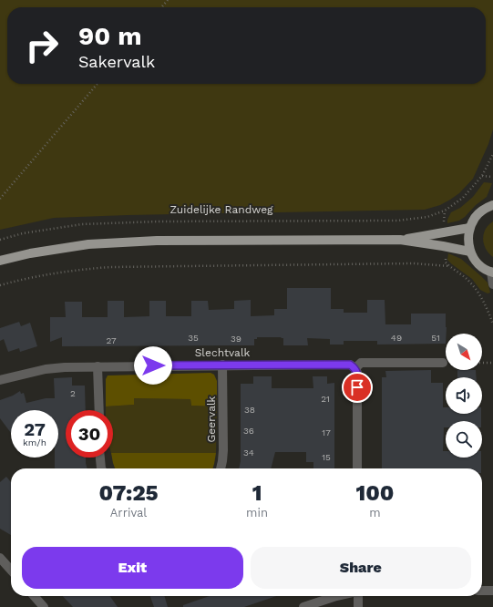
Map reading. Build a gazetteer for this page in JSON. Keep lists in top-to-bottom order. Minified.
{"streets":{"street":["Slechtvalk","Geervalk"],"path":["Zuidelijke Randweg"]},"crossings":[["Slechtvalk","Geervalk"]],"house_numbers":["35","49","51","39","27","2","21","38","36","17","34","15"],"north":"bottom right","page":{"turn":["90 m","Sakervalk"],"speed":"27 km/h","limit":"30","eta":["07:25","Arrival","1","min","100","m"],"buttons":["Exit","Share"]}}
